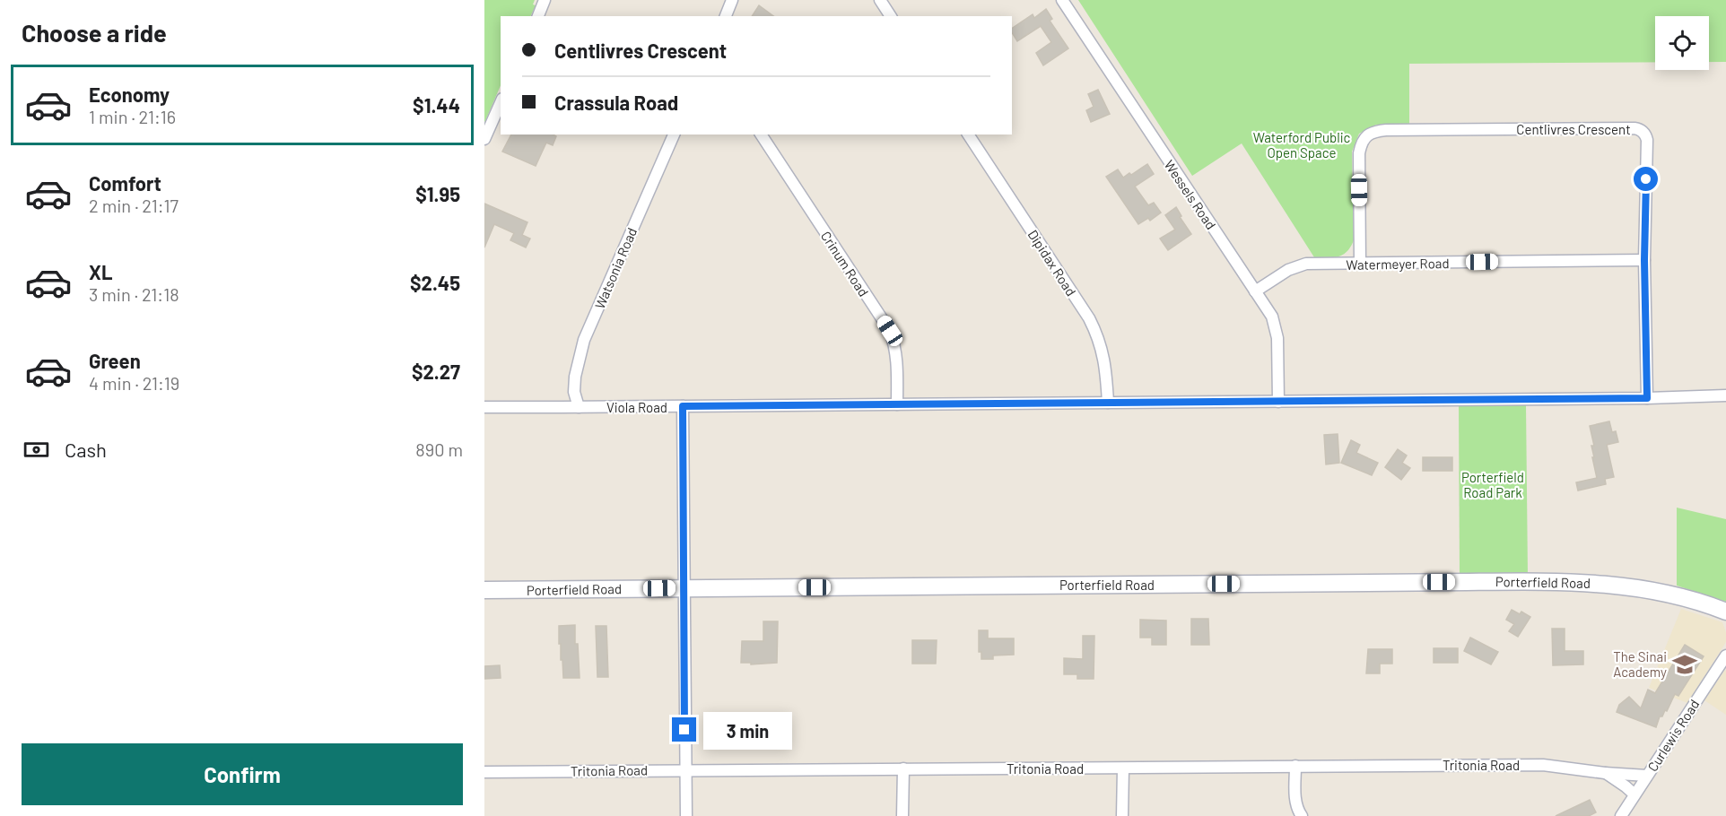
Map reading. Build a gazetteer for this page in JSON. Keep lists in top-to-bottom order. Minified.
{"streets":{"street":["Centlivres Crescent","Wessels Road","Dipidax Road","Crinum Road","Watermeyer Road","Watsonia Road","Viola Road","Porterfield Road","Curlewis Road","Tritonia Road"]},"crossings":[["Centlivres Crescent","Watermeyer Road"],["Centlivres Crescent","Viola Road"],["Wessels Road","Watermeyer Road"],["Wessels Road","Viola Road"],["Dipidax Road","Viola Road"],["Crinum Road","Viola Road"],["Watsonia Road","Viola Road"],["Curlewis Road","Tritonia Road"]],"parks":["Waterford Public Open Space","Porterfield Road Park"],"places":{"school or university":["The Sinai Academy"]},"page":{"heading":"Choose a ride","banner":["Centlivres Crescent","Crassula Road"],"list":[{"name":"Economy","note":"1 min · 21:16","value":"$1.44"},{"name":"Comfort","note":"2 min · 21:17","value":"$1.95"},{"name":"XL","note":"3 min · 21:18","value":"$2.45"},{"name":"Green","note":"4 min · 21:19","value":"$2.27"}],"pay":["Cash","890 m"],"bubble":"3 min","buttons":"Confirm"}}
